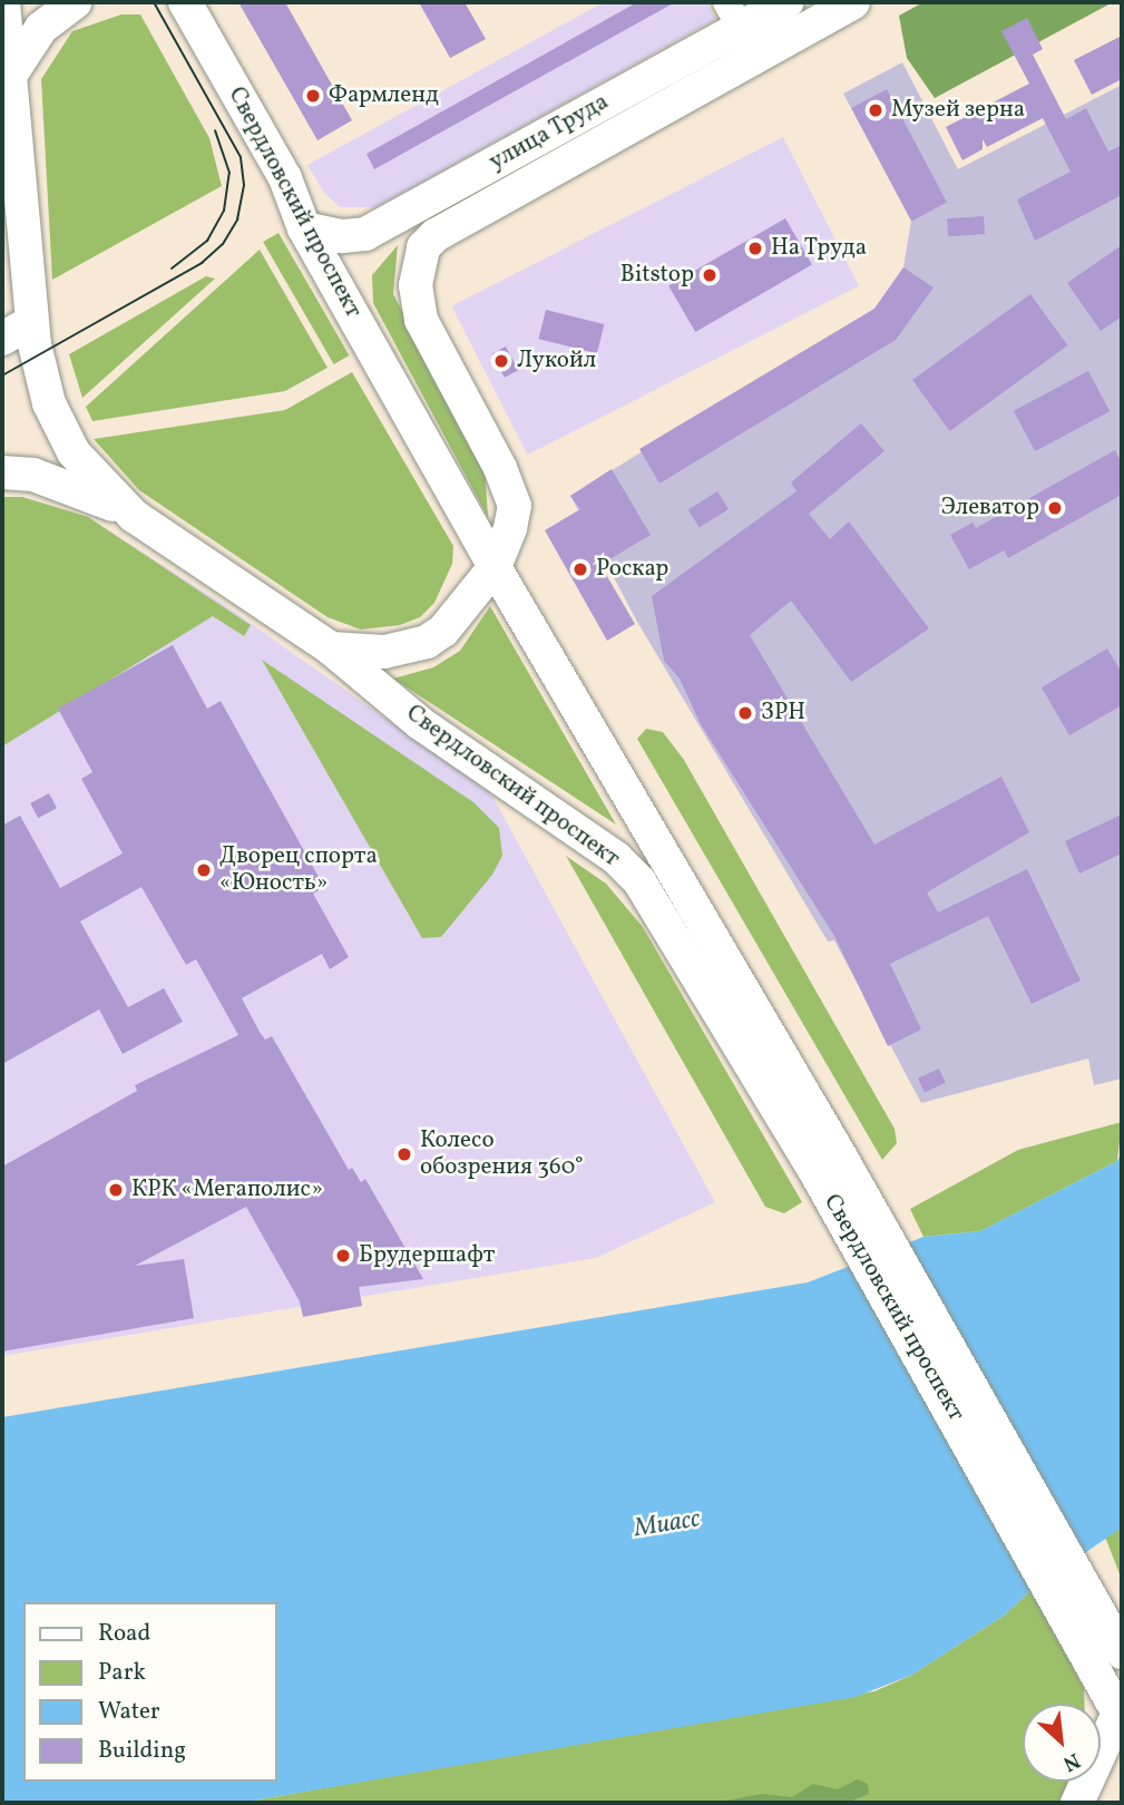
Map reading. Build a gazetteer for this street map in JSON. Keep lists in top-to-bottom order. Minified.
{"streets":{"main road":["улица Труда","Свердловский проспект"]},"crossings":[["улица Труда","Свердловский проспект"]],"water":["Миасс"],"places":["Фармленд","Музей зерна","На Труда","Bitstop","Лукойл","Элеватор","Роскар","ЗРН","Дворец спорта «Юность»","Колесо обозрения 360°","КРК «Мегаполис»","Брудершафт"],"legend":["Road","Park","Water","Building"],"north":"bottom right"}
